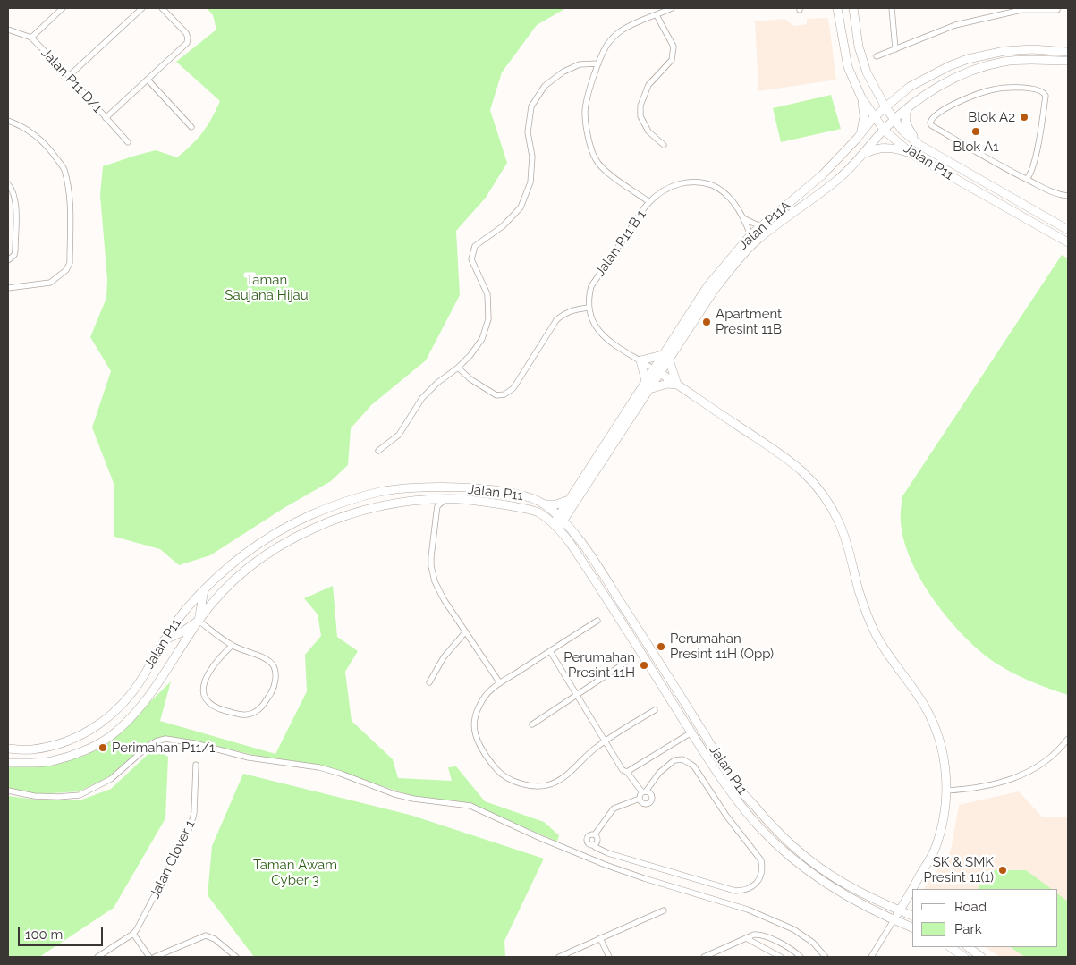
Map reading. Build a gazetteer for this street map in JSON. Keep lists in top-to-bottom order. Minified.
{"streets":{"main road":["Jalan P11","Jalan P11A"],"street":["Jalan P11 D/1","Jalan P11 B 1","Jalan Clover 1"]},"crossings":[["Jalan P11","Jalan P11A"],["Jalan P11A","Jalan P11 B 1"]],"parks":["Taman Saujana Hijau","Taman Awam Cyber 3"],"places":["Blok A2","Blok A1","Apartment Presint 11B","Perumahan Presint 11H (Opp)","Perumahan Presint 11H","Perimahan P11/1","SK & SMK Presint 11(1)"],"legend":["Road","Park"],"scale_bar":"100 m"}
